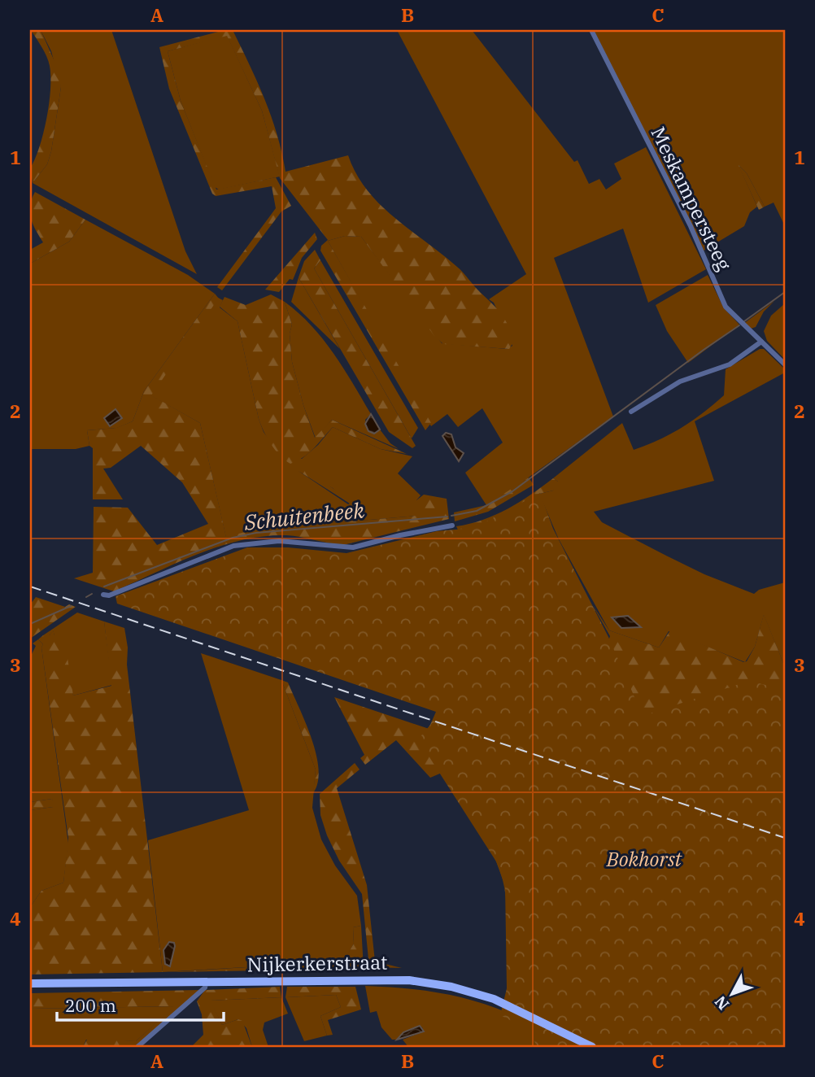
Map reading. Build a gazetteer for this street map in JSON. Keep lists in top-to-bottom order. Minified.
{"streets":{"main road":["Nijkerkerstraat"],"street":["Meskampersteeg"]},"water":["Schuitenbeek"],"parks":["Bokhorst"],"scale_bar":"200 m","north":"bottom left","grid":{"columns":["A","B","C"],"rows":["1","2","3","4"]}}
